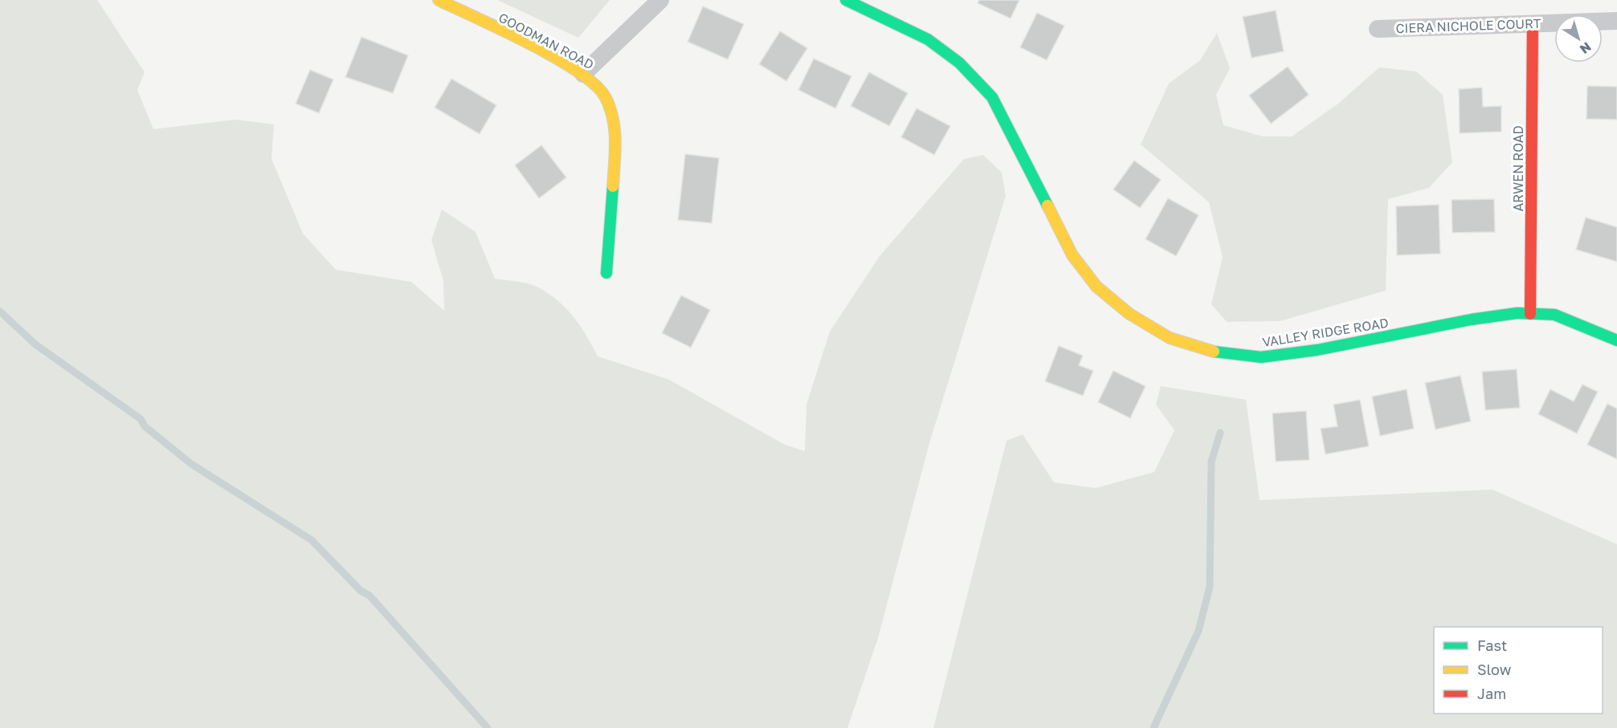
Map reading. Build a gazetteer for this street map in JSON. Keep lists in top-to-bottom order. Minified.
{"streets":{"street":["CIERA NICHOLE COURT","GOODMAN ROAD","ARWEN ROAD","VALLEY RIDGE ROAD"]},"crossings":[["CIERA NICHOLE COURT","ARWEN ROAD"],["ARWEN ROAD","VALLEY RIDGE ROAD"]],"legend":["Fast","Slow","Jam"],"north":"bottom right"}
